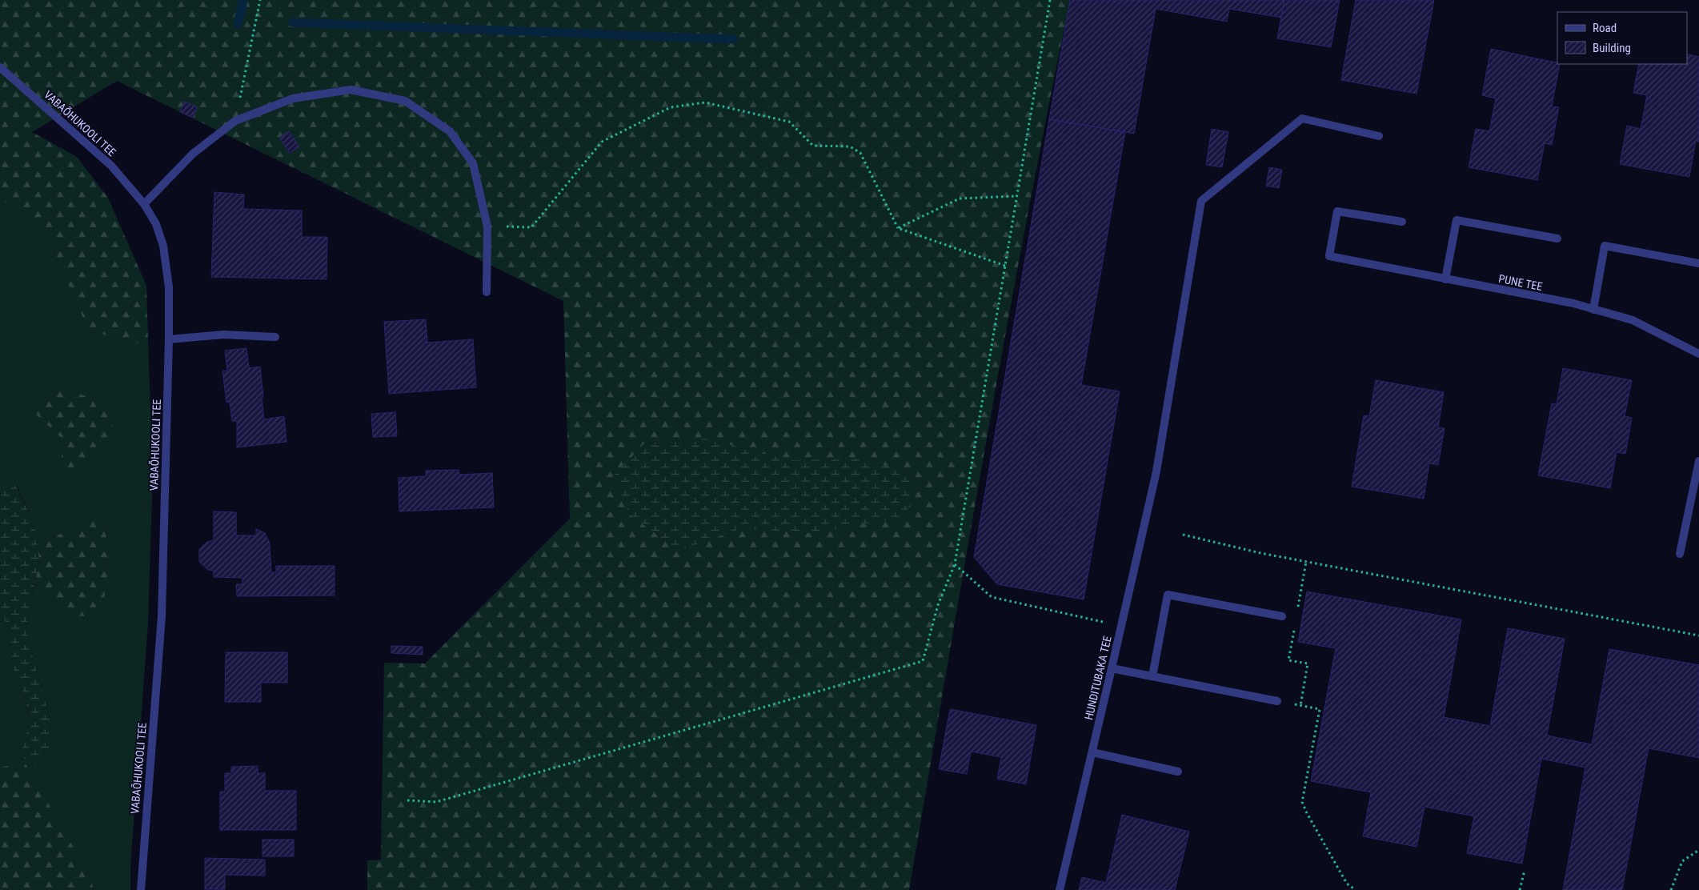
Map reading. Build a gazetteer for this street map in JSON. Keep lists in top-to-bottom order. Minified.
{"streets":{"street":["VABAÕHUKOOLI TEE","PUNE TEE","HUNDITUBAKA TEE"]},"legend":["Road","Building"]}
